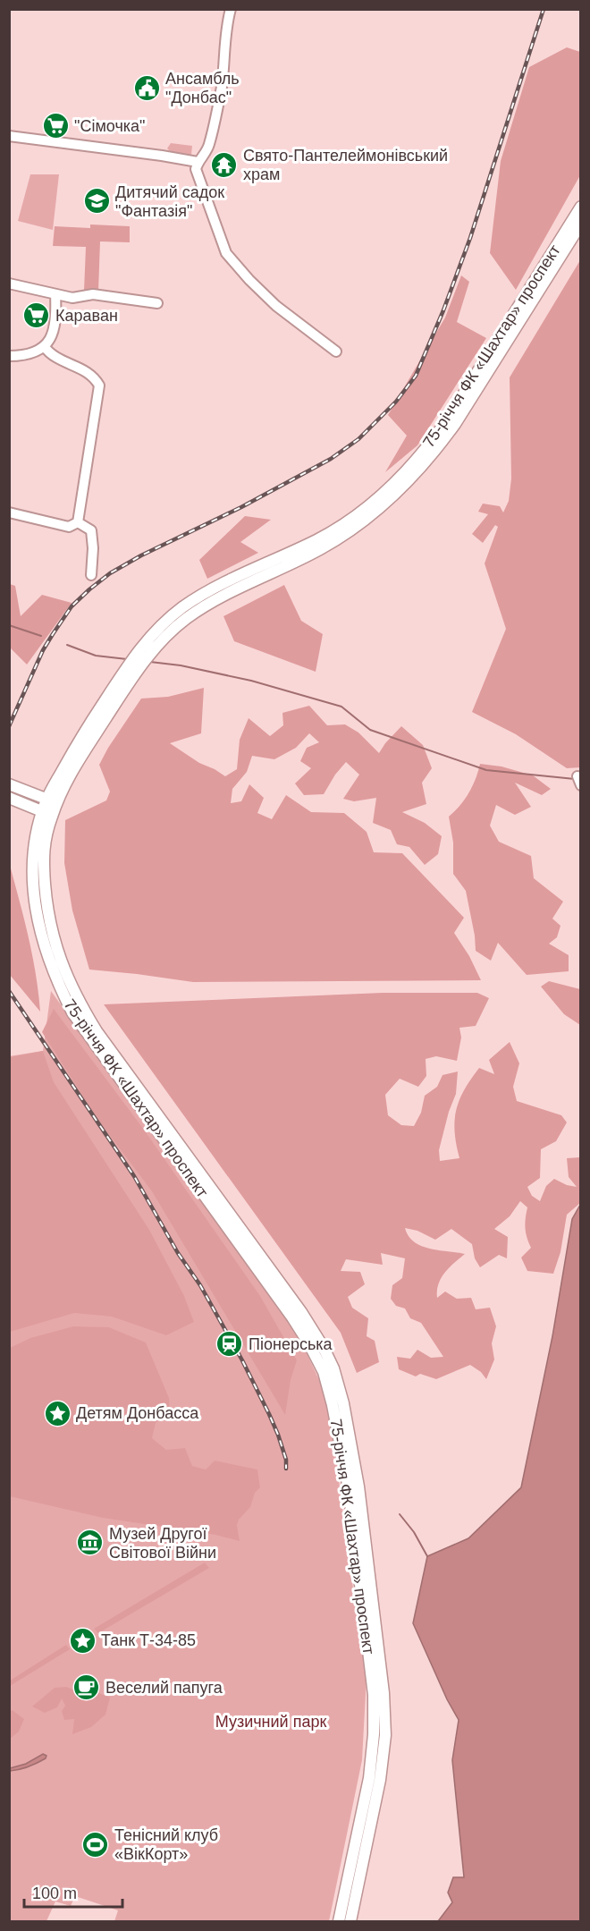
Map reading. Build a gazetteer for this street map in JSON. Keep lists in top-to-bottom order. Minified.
{"streets":{"main road":["75-річчя ФК «Шахтар» проспект"]},"parks":["Музичний парк"],"places":{"public building":["Ансамбль \"Донбас\""],"supermarket":["\"Сімочка\"","Караван"],"temple":["Свято-Пантелеймонівський храм"],"school or university":["Дитячий садок \"Фантазія\""],"station":["Піонерська"],"place":["Детям Донбасса","Танк Т-34-85"],"museum":["Музей Другої Світової Війни"],"cafe":["Веселий папуга"],"sports":["Тенісний клуб «ВікКорт»"]},"scale_bar":"100 m"}
